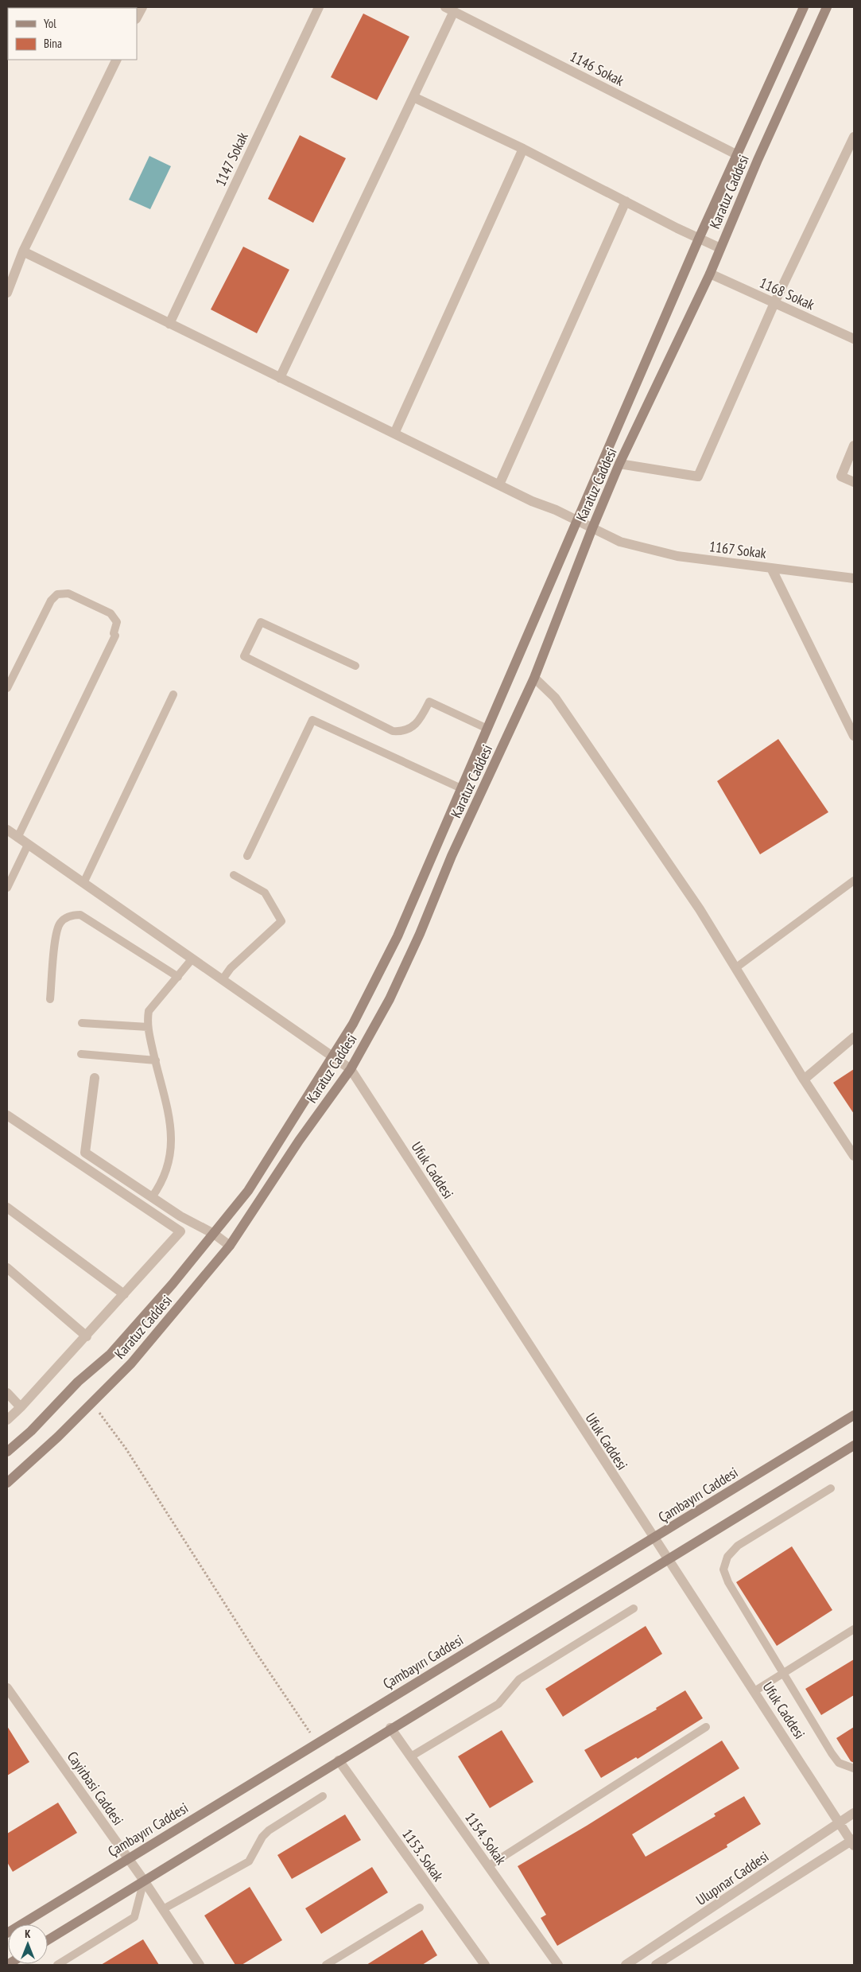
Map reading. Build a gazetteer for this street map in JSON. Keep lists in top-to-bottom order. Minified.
{"streets":{"street":["1146 Sokak","1147 Sokak","Karatuz Caddesi","1168 Sokak","1167 Sokak","Ufuk Caddesi","Çambayırı Caddesi","Cayirbasi Caddesi","1154. Sokak","1153. Sokak","Ulupınar Caddesi"]},"crossings":[["1146 Sokak","Karatuz Caddesi"],["1147 Sokak","1167 Sokak"],["Karatuz Caddesi","1168 Sokak"],["Karatuz Caddesi","1167 Sokak"],["Karatuz Caddesi","Ufuk Caddesi"],["Ufuk Caddesi","Çambayırı Caddesi"],["Ufuk Caddesi","Ulupınar Caddesi"],["Çambayırı Caddesi","Cayirbasi Caddesi"]],"legend":["Yol","Bina"],"north":"top"}
